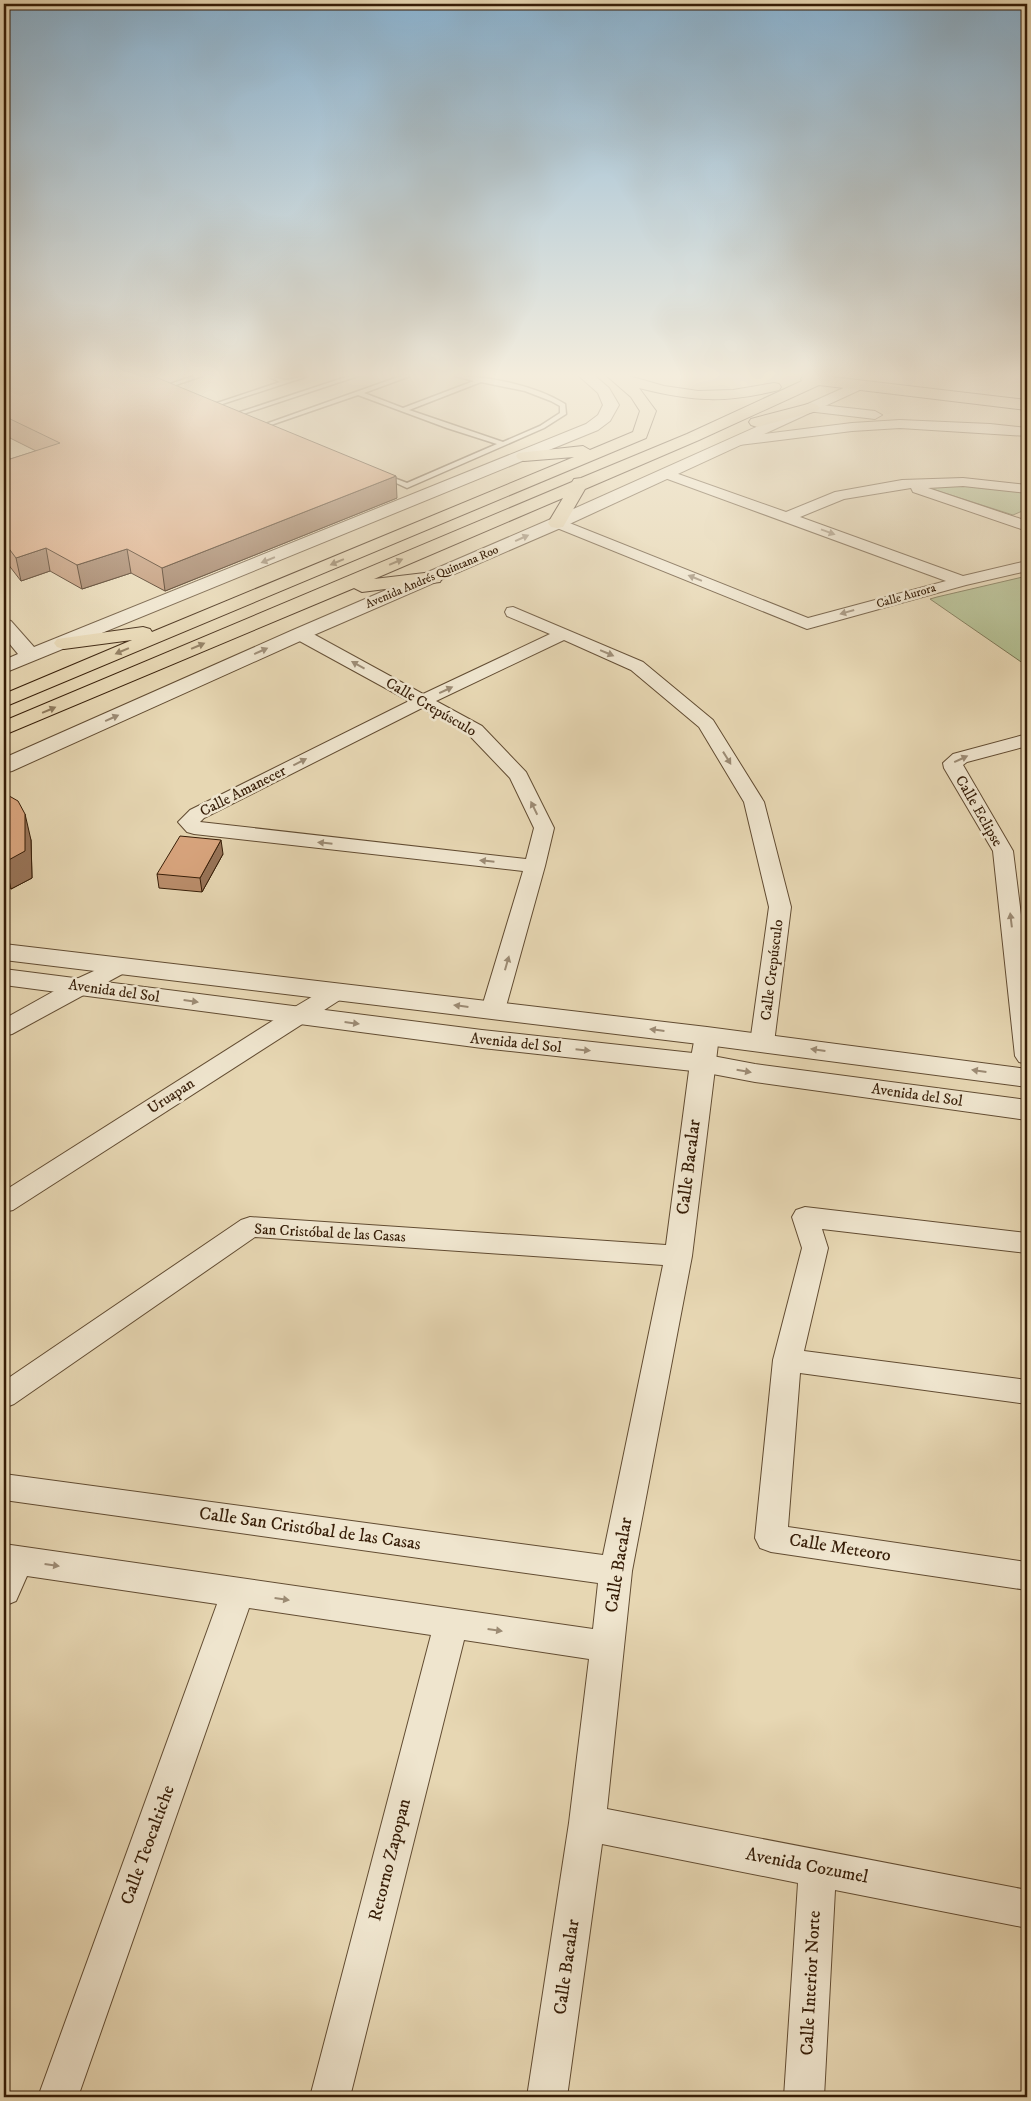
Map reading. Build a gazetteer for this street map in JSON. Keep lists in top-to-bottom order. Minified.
{"streets":{"main road":["Avenida Andrés Quintana Roo"],"street":["Calle Aurora","Calle Crepúsculo","Calle Amanecer","Calle Eclipse","Avenida del Sol","Uruapan","Calle Bacalar","San Cristóbal de las Casas","Calle San Cristóbal de las Casas","Calle Meteoro","Calle Teocaltiche","Retorno Zapopan","Avenida Cozumel","Calle Interior Norte"]},"crossings":[["Avenida Andrés Quintana Roo","Calle Aurora"],["Avenida Andrés Quintana Roo","Calle Crepúsculo"],["Calle Crepúsculo","Calle Amanecer"],["Calle Crepúsculo","Avenida del Sol"],["Avenida del Sol","Uruapan"],["Avenida del Sol","Calle Bacalar"],["Calle Bacalar","San Cristóbal de las Casas"],["Calle Bacalar","Calle San Cristóbal de las Casas"],["Calle Bacalar","Avenida Cozumel"],["Avenida Cozumel","Calle Interior Norte"]],"one_way":["Calle Eclipse"]}
